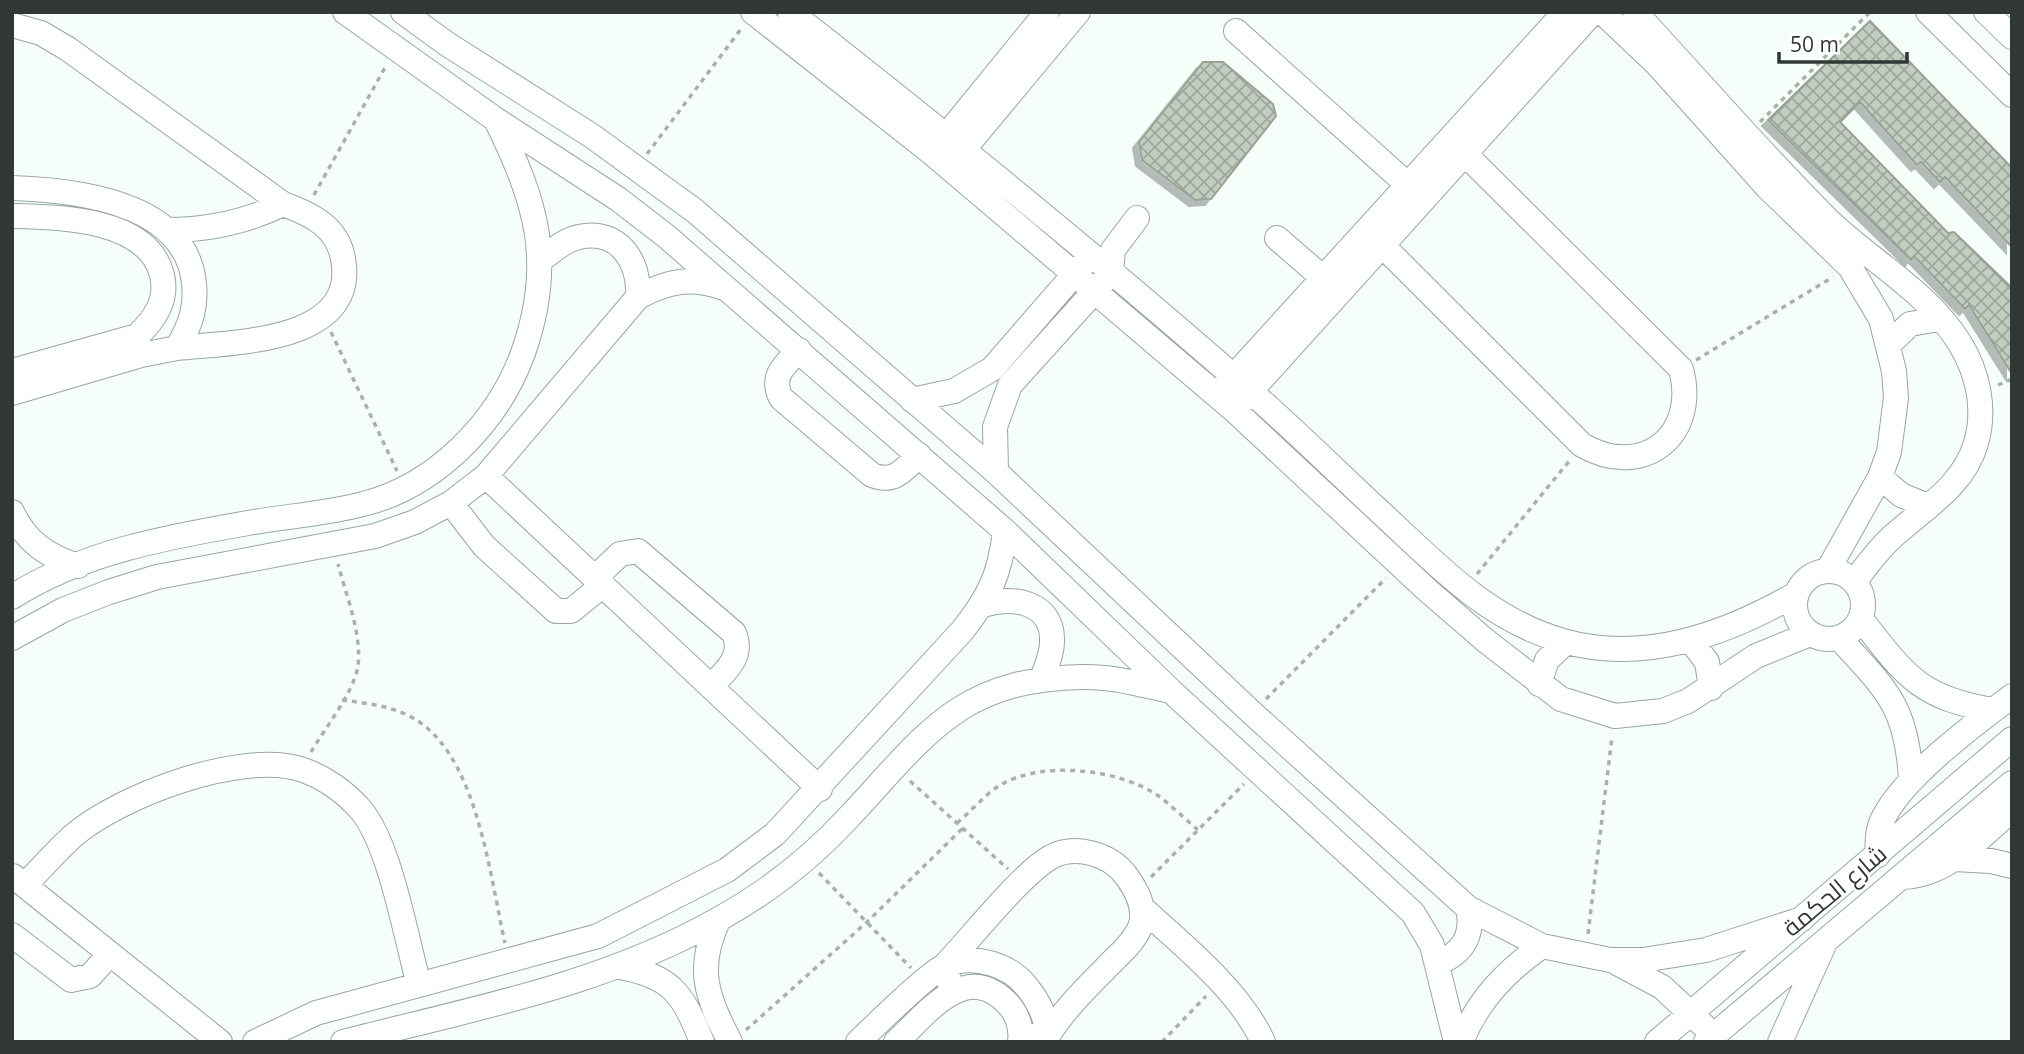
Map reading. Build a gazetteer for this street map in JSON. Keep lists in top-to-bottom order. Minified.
{"streets":{"street":["شارع الحكمة"]},"scale_bar":"50 m"}
